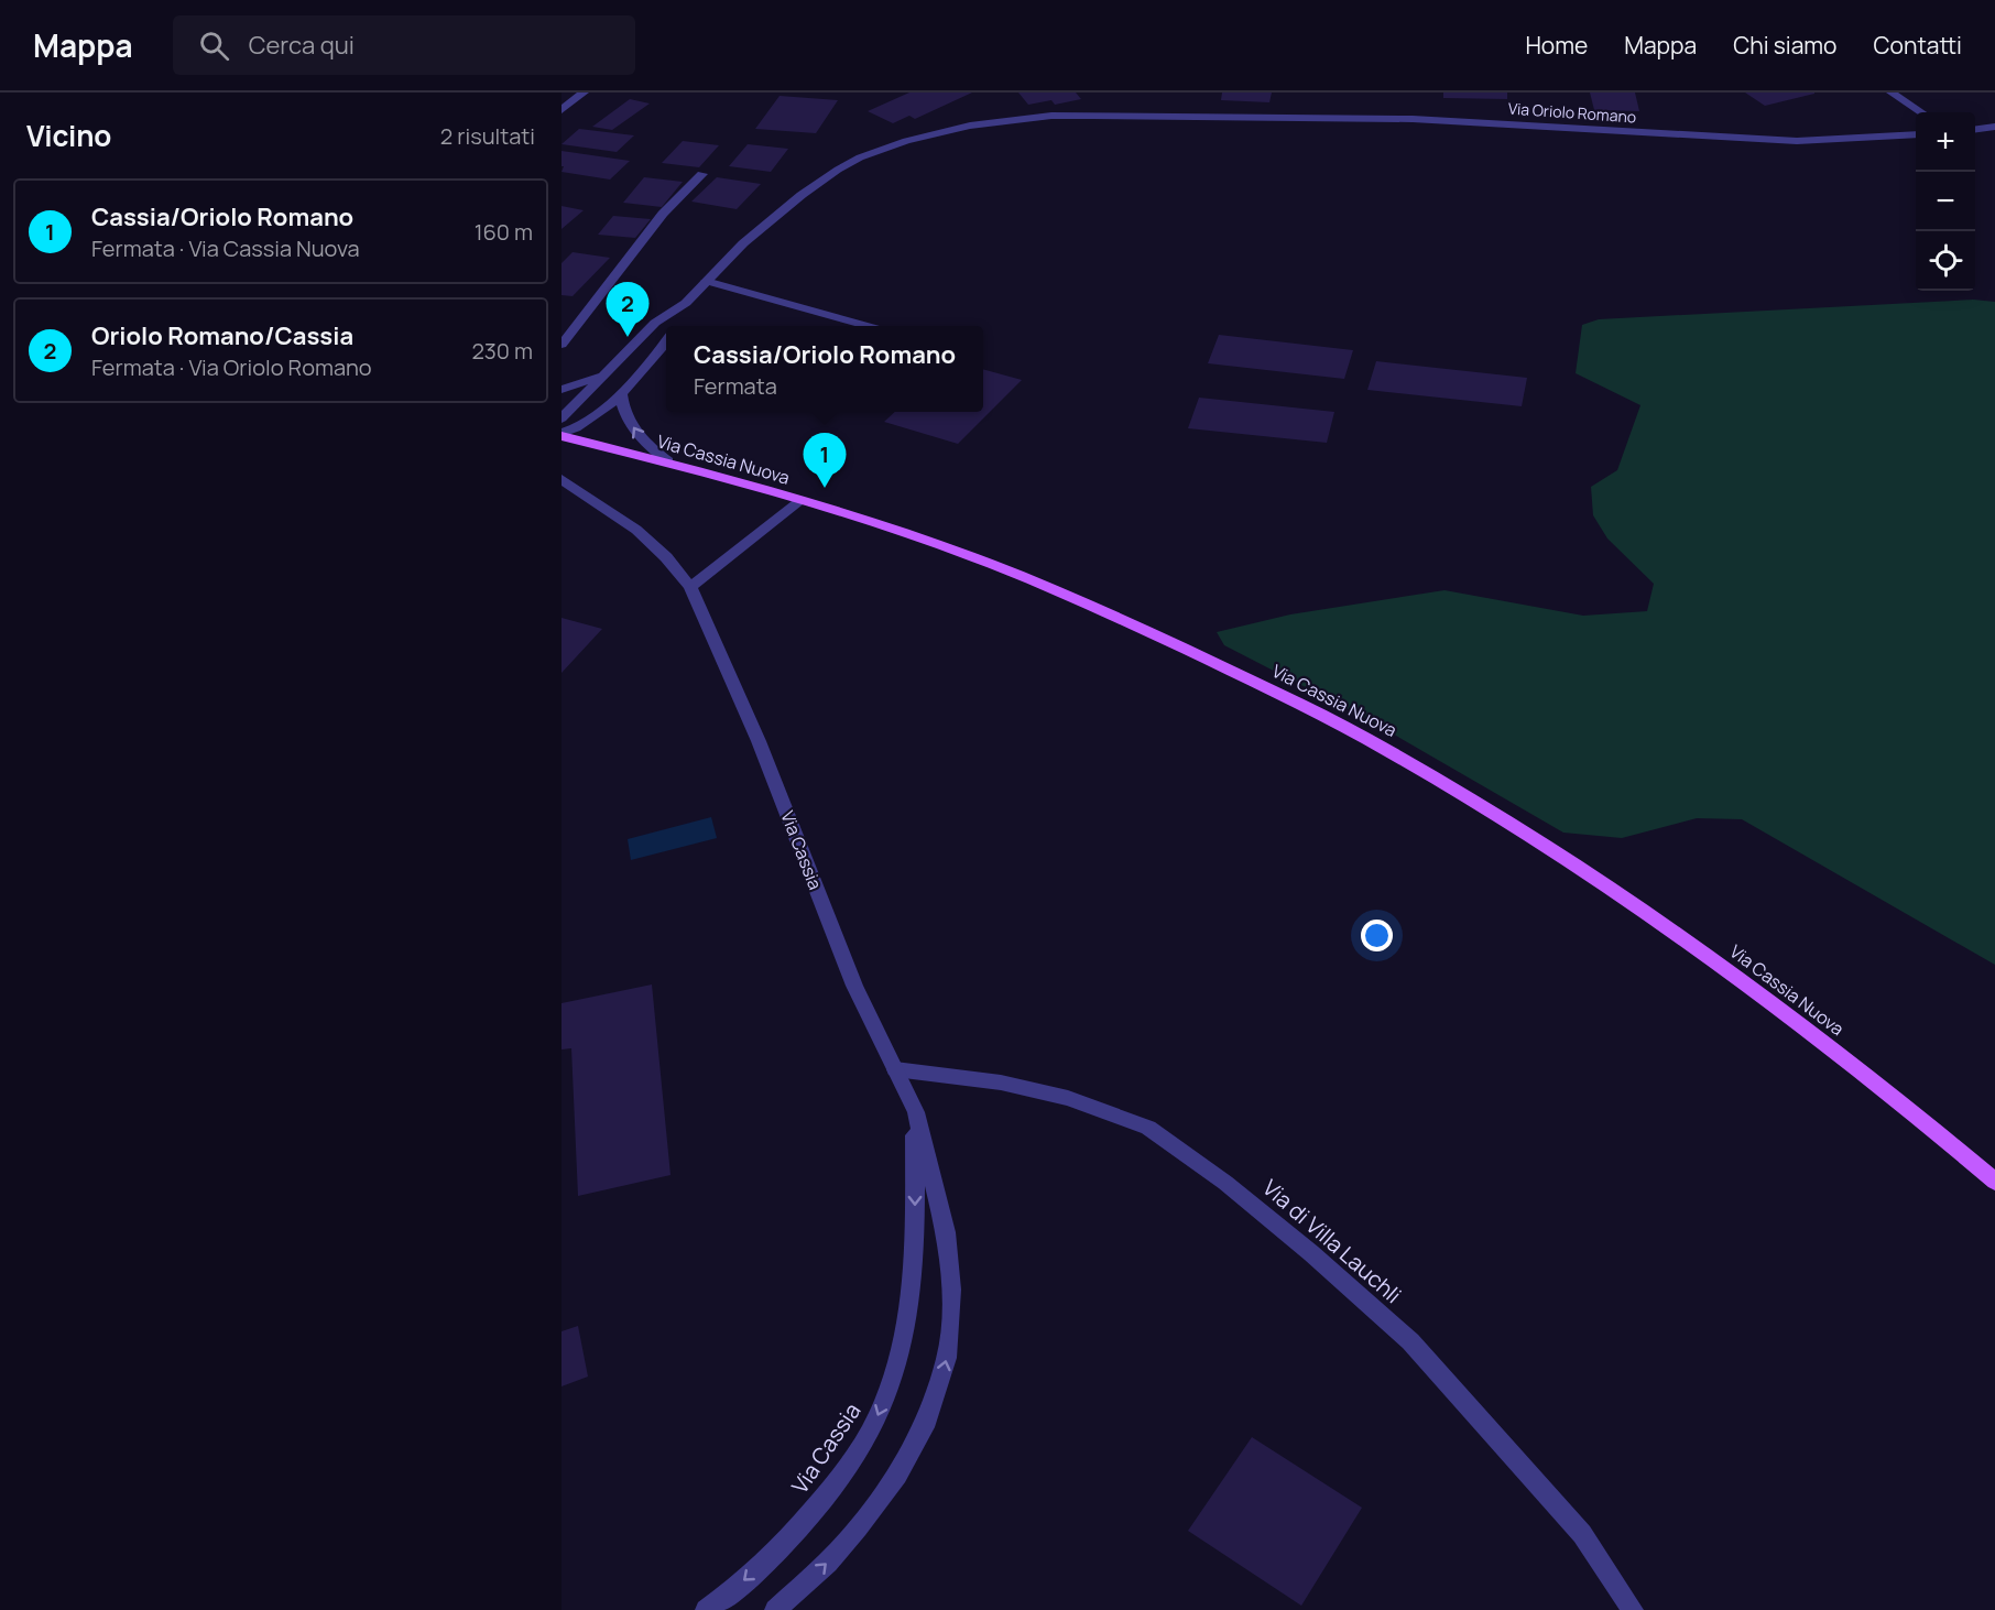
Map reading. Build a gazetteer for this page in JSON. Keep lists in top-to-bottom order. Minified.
{"streets":{"main road":["Via Cassia Nuova"],"street":["Via Oriolo Romano","Via Cassia","Via di Villa Lauchli"]},"crossings":[["Via Oriolo Romano","Via Cassia Nuova"],["Via Cassia","Via di Villa Lauchli"]],"page":{"header":"Mappa","search":"Cerca qui","nav":["Home","Mappa","Chi siamo","Contatti"],"heading":["Vicino","2 risultati"],"map_buttons":["+","−"],"list":[{"mark":"1","name":"Cassia/Oriolo Romano","note":"Fermata · Via Cassia Nuova","value":"160 m"},{"mark":"2","name":"Oriolo Romano/Cassia","note":"Fermata · Via Oriolo Romano","value":"230 m"}],"pins":["2","1"],"popup":["Cassia/Oriolo Romano","Fermata"]}}
